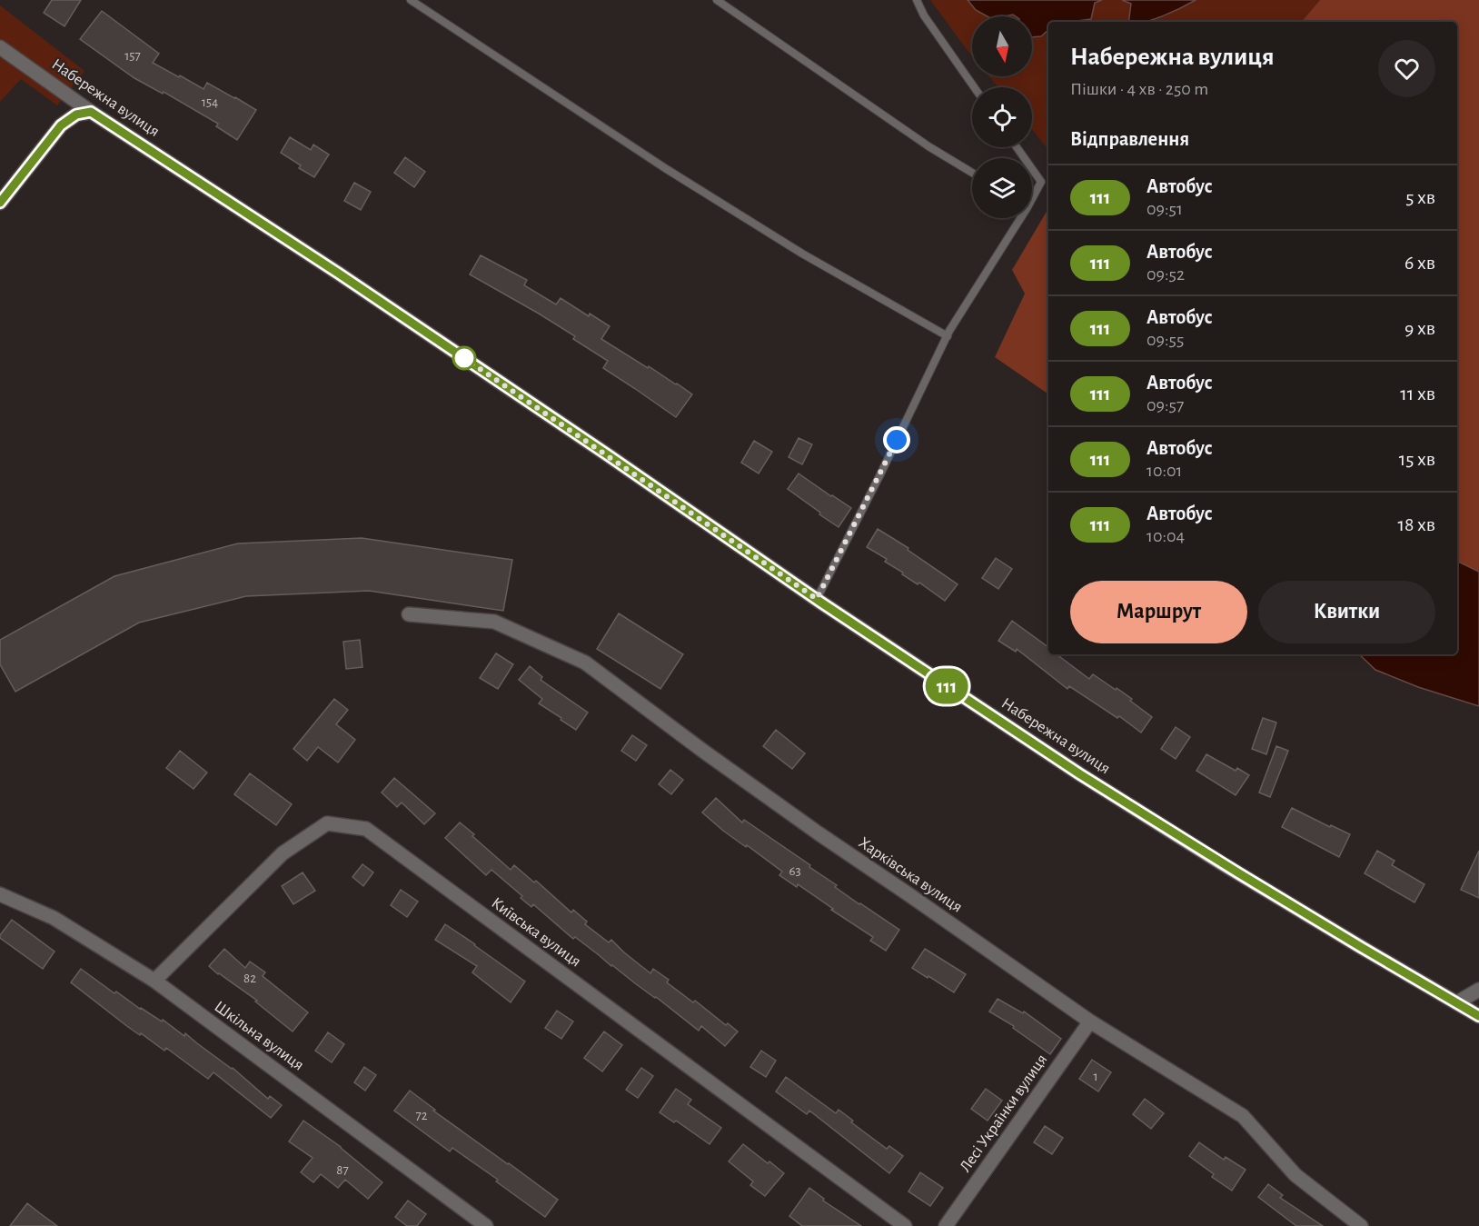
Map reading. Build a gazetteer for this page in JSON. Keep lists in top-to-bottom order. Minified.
{"streets":{"main road":["Набережна вулиця"],"street":["Харківська вулиця","Київська вулиця","Шкільна вулиця","Лесі Українки вулиця"]},"crossings":[["Харківська вулиця","Лесі Українки вулиця"],["Київська вулиця","Шкільна вулиця"]],"lines":["bus line 111"],"house_numbers":["157","154","63","82","1","72","87"],"north":"bottom","page":{"on_map":"111","heading":[["Набережна вулиця","Пішки · 4 хв · 250 m"],"Відправлення"],"list":[{"mark":"111","name":"Автобус","note":"09:51","value":"5 хв"},{"mark":"111","name":"Автобус","note":"09:52","value":"6 хв"},{"mark":"111","name":"Автобус","note":"09:55","value":"9 хв"},{"mark":"111","name":"Автобус","note":"09:57","value":"11 хв"},{"mark":"111","name":"Автобус","note":"10:01","value":"15 хв"},{"mark":"111","name":"Автобус","note":"10:04","value":"18 хв"}],"buttons":["Маршрут","Квитки"]}}
